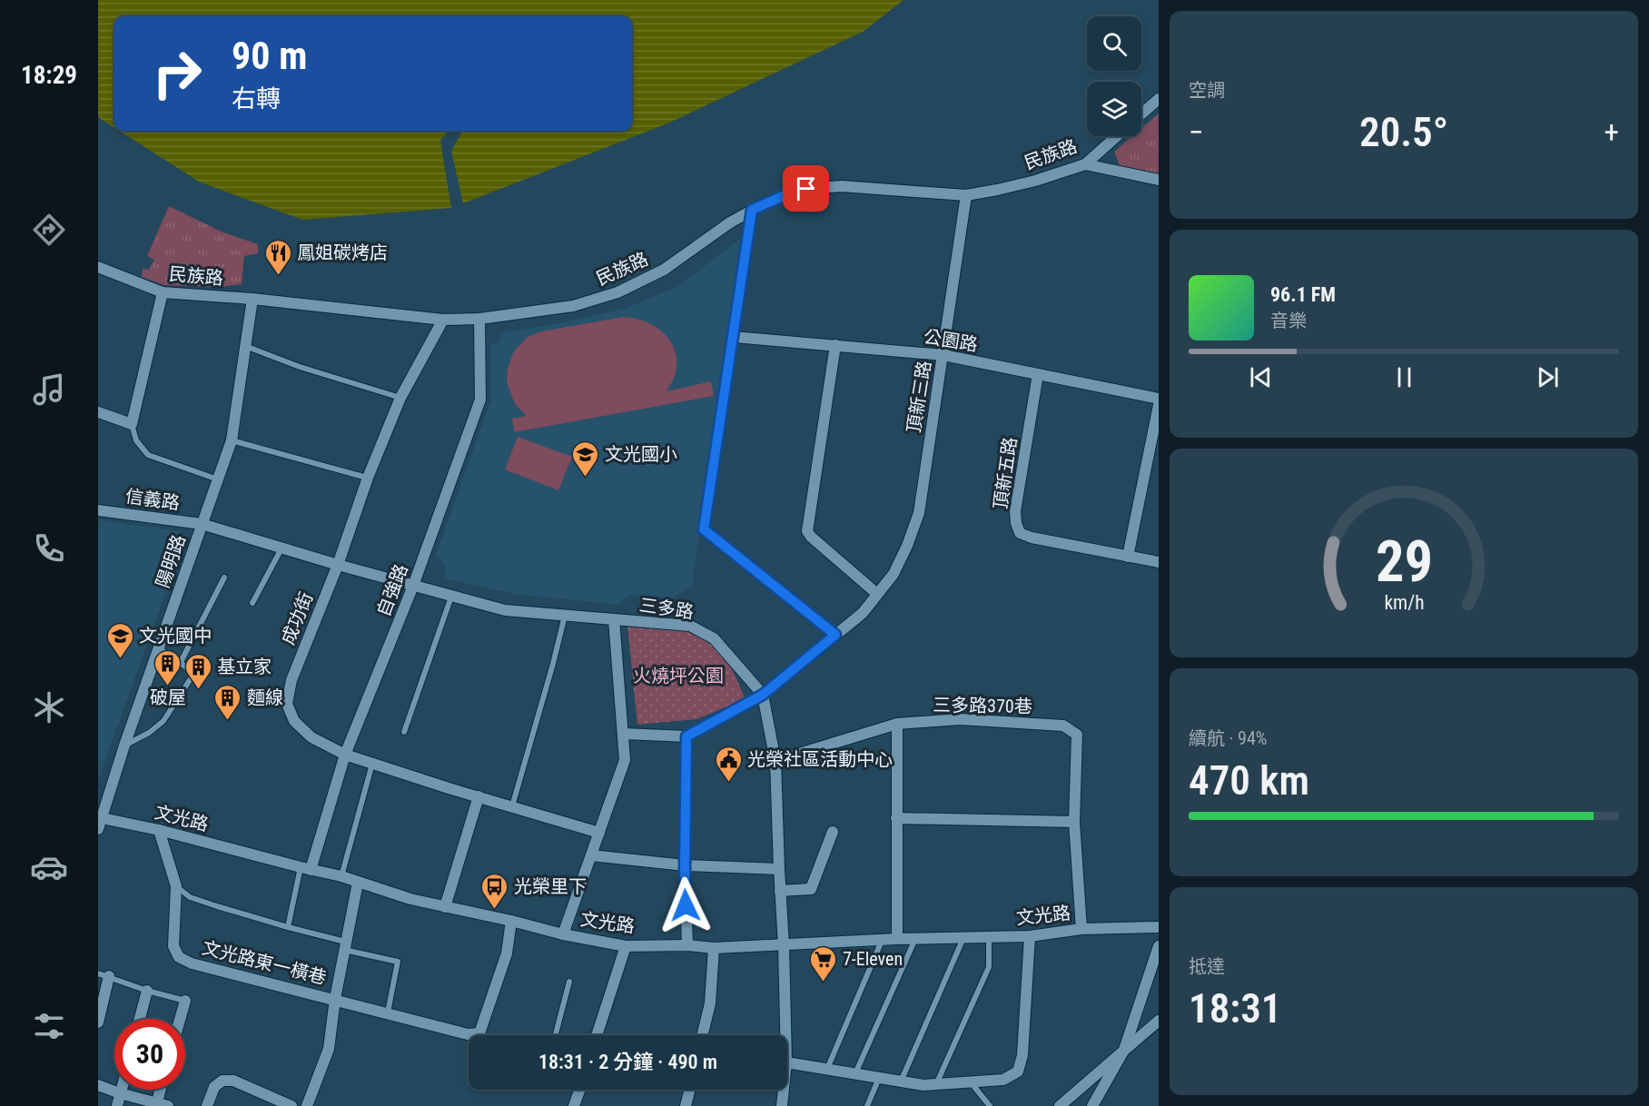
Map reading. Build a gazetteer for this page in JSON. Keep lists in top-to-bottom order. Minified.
{"streets":{"street":["民族路","公園路","頂新三路","頂新五路","信義路","陽明路","自強路","三多路","成功街","三多路370巷","文光路","文光路東一橫巷"]},"crossings":[["民族路","頂新三路"],["民族路","陽明路"],["民族路","自強路"],["民族路","成功街"],["公園路","頂新三路"],["公園路","頂新五路"],["頂新三路","三多路"],["信義路","陽明路"],["信義路","三多路"],["陽明路","三多路"],["陽明路","文光路"],["自強路","三多路"],["自強路","成功街"],["自強路","文光路"],["三多路","成功街"],["文光路","文光路東一橫巷"]],"parks":["火燒坪公園"],"places":{"restaurant":["鳳姐碳烤店"],"school or university":["文光國小","文光國中"],"building":["破屋","基立家","麵線"],"public building":["光榮社區活動中心"],"bus stop":["光榮里下"],"supermarket":["7-Eleven"]},"page":{"tabs":"18:29","tile":["空調",["續航 · 94%","470 km"],["抵達","18:31"]],"turn":["90 m","右轉"],"heat":["−","20.5°","+"],"song":["96.1 FM","音樂"],"limit":"30","trip":"18:31 · 2 分鐘 · 490 m","gauge":["29","km/h"]}}
